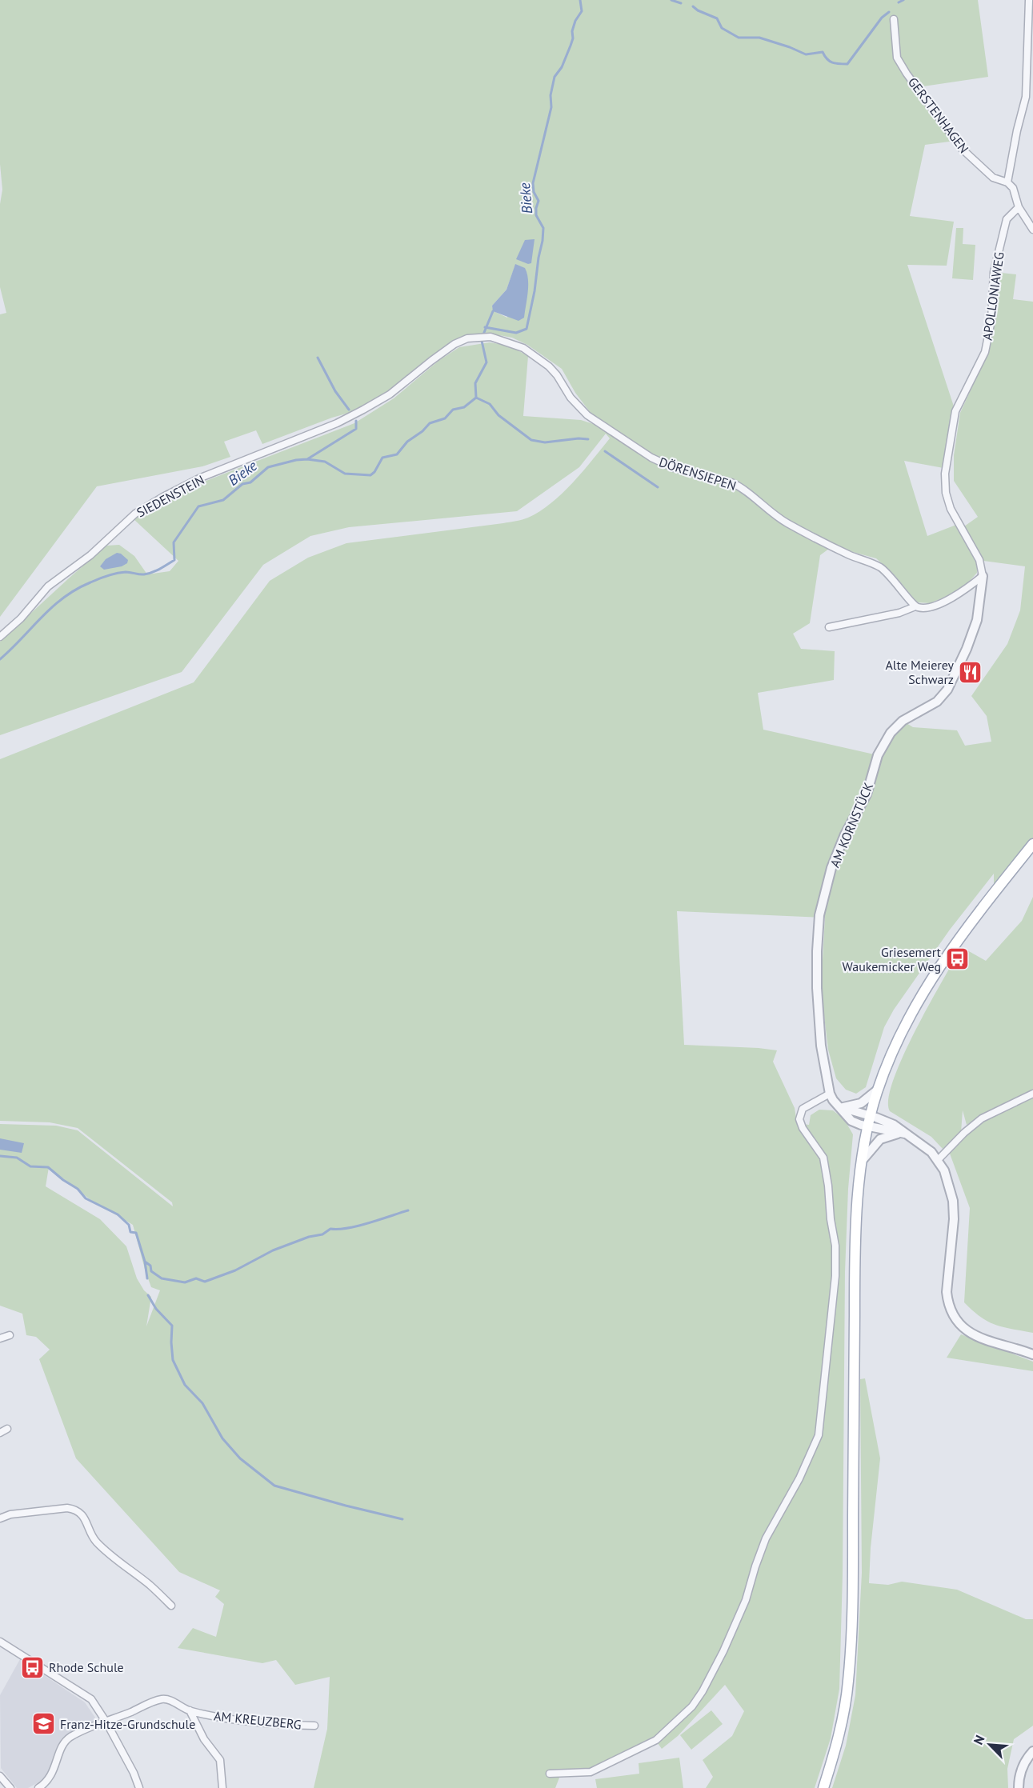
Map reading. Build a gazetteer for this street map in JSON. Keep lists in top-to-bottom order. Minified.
{"streets":{"street":["GERSTENHAGEN","APOLLONIAWEG","DÖRENSIEPEN","SIEDENSTEIN","AM KORNSTÜCK","AM KREUZBERG"]},"crossings":[["APOLLONIAWEG","AM KORNSTÜCK"],["DÖRENSIEPEN","SIEDENSTEIN"]],"water":["Bieke"],"places":{"restaurant":["Alte Meierey Schwarz"],"bus stop":["Griesemert Waukemicker Weg","Rhode Schule"],"school or university":["Franz-Hitze-Grundschule"]},"north":"top left"}
